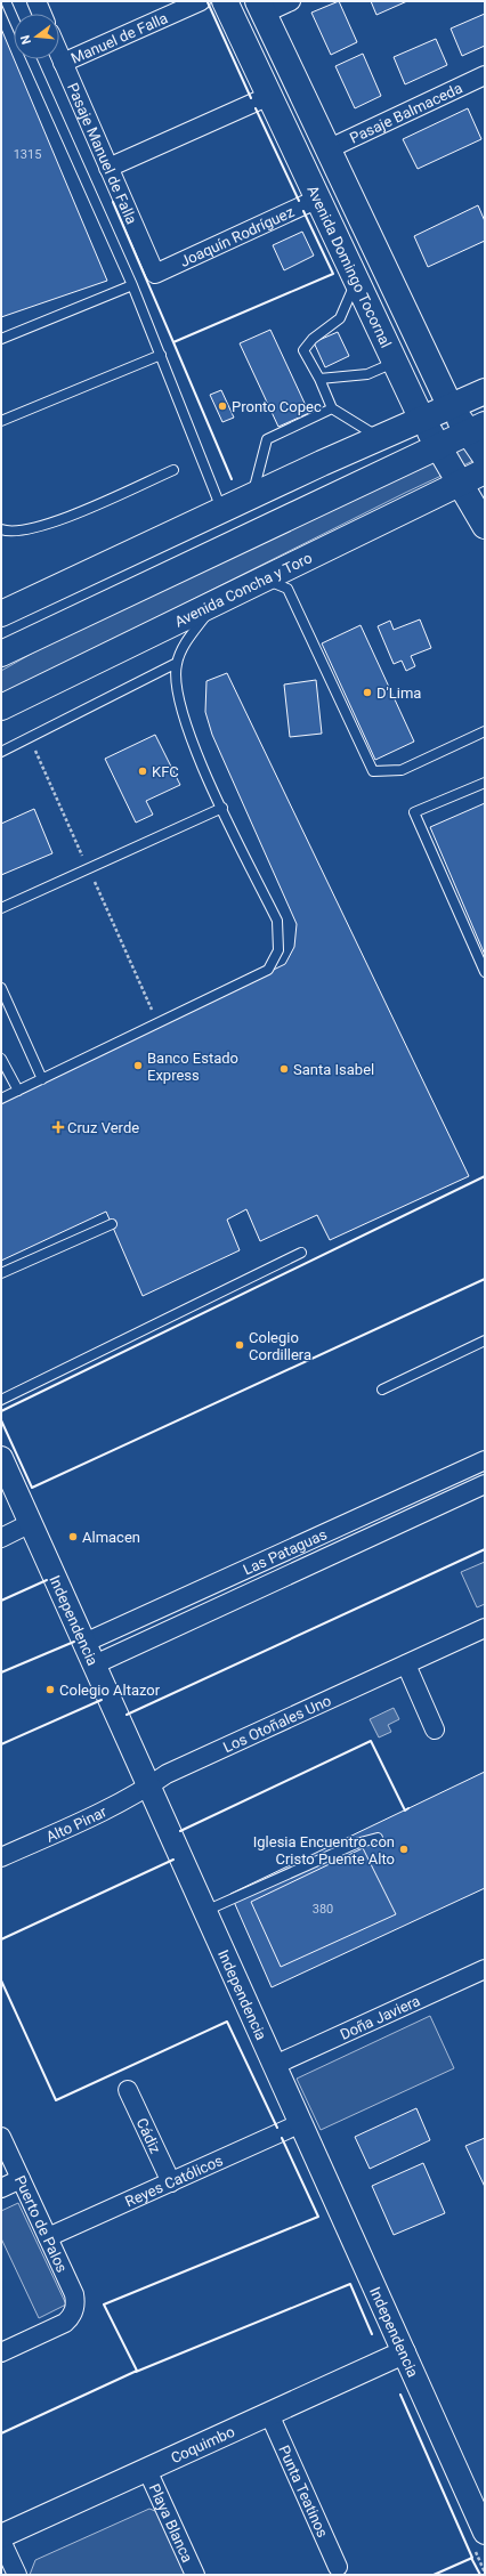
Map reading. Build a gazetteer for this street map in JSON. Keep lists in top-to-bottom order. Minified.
{"streets":{"main road":["Avenida Domingo Tocornal","Avenida Concha y Toro"],"street":["Manuel de Falla","Pasaje Balmaceda","Pasaje Manuel de Falla","Joaquín Rodríguez","Las Pataguas","Independencia","Los Otoñales Uno","Alto Pinar","Doña Javiera","Cádiz","Reyes Católicos","Puerto de Palos","Coquimbo","Punta Teatinos","Playa Blanca"]},"crossings":[["Manuel de Falla","Pasaje Manuel de Falla"],["Pasaje Balmaceda","Avenida Domingo Tocornal"],["Pasaje Manuel de Falla","Joaquín Rodríguez"],["Joaquín Rodríguez","Avenida Domingo Tocornal"],["Avenida Domingo Tocornal","Avenida Concha y Toro"],["Las Pataguas","Independencia"],["Independencia","Los Otoñales Uno"],["Independencia","Alto Pinar"],["Independencia","Doña Javiera"],["Independencia","Reyes Católicos"],["Independencia","Coquimbo"],["Los Otoñales Uno","Alto Pinar"],["Cádiz","Reyes Católicos"],["Reyes Católicos","Puerto de Palos"],["Coquimbo","Punta Teatinos"],["Coquimbo","Playa Blanca"]],"places":{"other":["Pronto Copec","D'Lima","KFC","Banco Estado Express","Santa Isabel","Colegio Cordillera","Almacen","Colegio Altazor","Iglesia Encuentro con Cristo Puente Alto"],"health":["Cruz Verde"]},"house_numbers":["1315","380"],"north":"left"}
